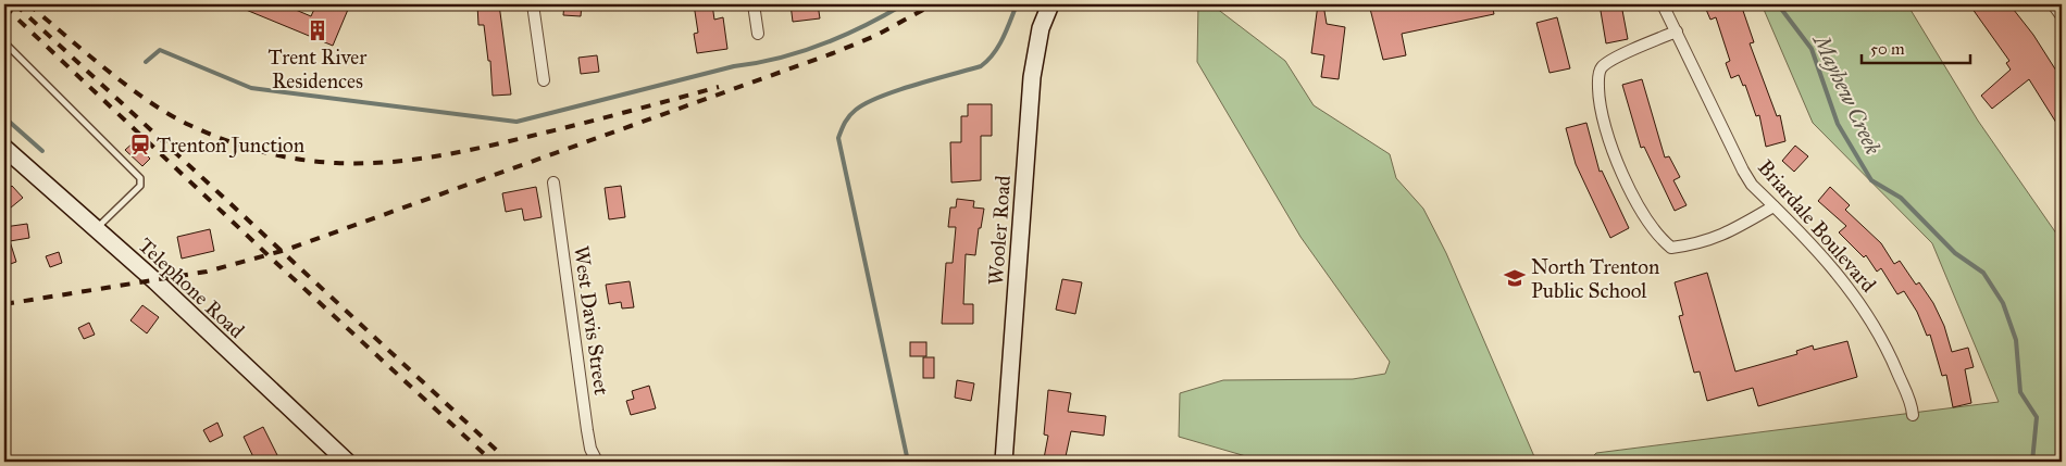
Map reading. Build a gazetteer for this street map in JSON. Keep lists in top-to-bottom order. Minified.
{"streets":{"street":["Briardale Boulevard","Wooler Road","Telephone Road","West Davis Street"]},"water":["Mayhew Creek"],"places":{"building":["Trent River Residences"],"station":["Trenton Junction"],"school or university":["North Trenton Public School"]},"scale_bar":"50 m"}
